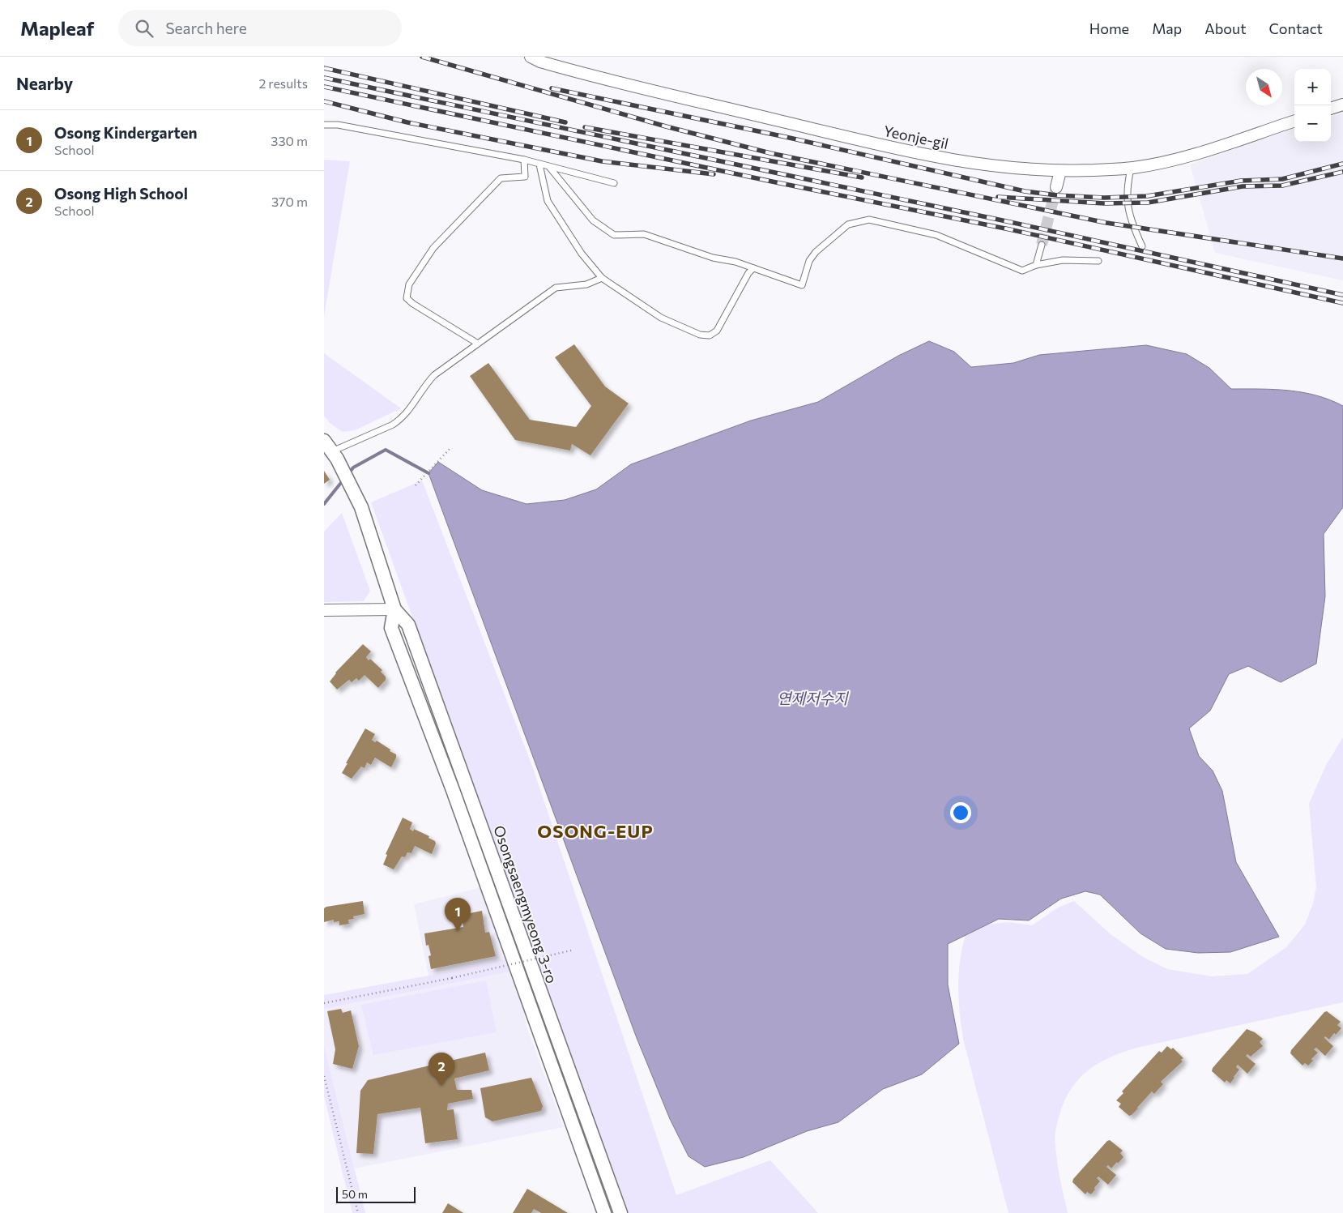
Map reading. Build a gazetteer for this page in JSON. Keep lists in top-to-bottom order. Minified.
{"streets":{"street":["Yeonje-gil","Osongsaengmyeong 3-ro"]},"districts":["OSONG-EUP"],"water":["연제저수지"],"scale_bar":"50 m","north":"bottom right","page":{"header":"Mapleaf","search":"Search here","nav":["Home","Map","About","Contact"],"heading":["Nearby","2 results"],"map_buttons":["+","−"],"list":[{"mark":"1","name":"Osong Kindergarten","note":"School","value":"330 m"},{"mark":"2","name":"Osong High School","note":"School","value":"370 m"}],"pins":["1","2"],"scale":"50 m"}}
